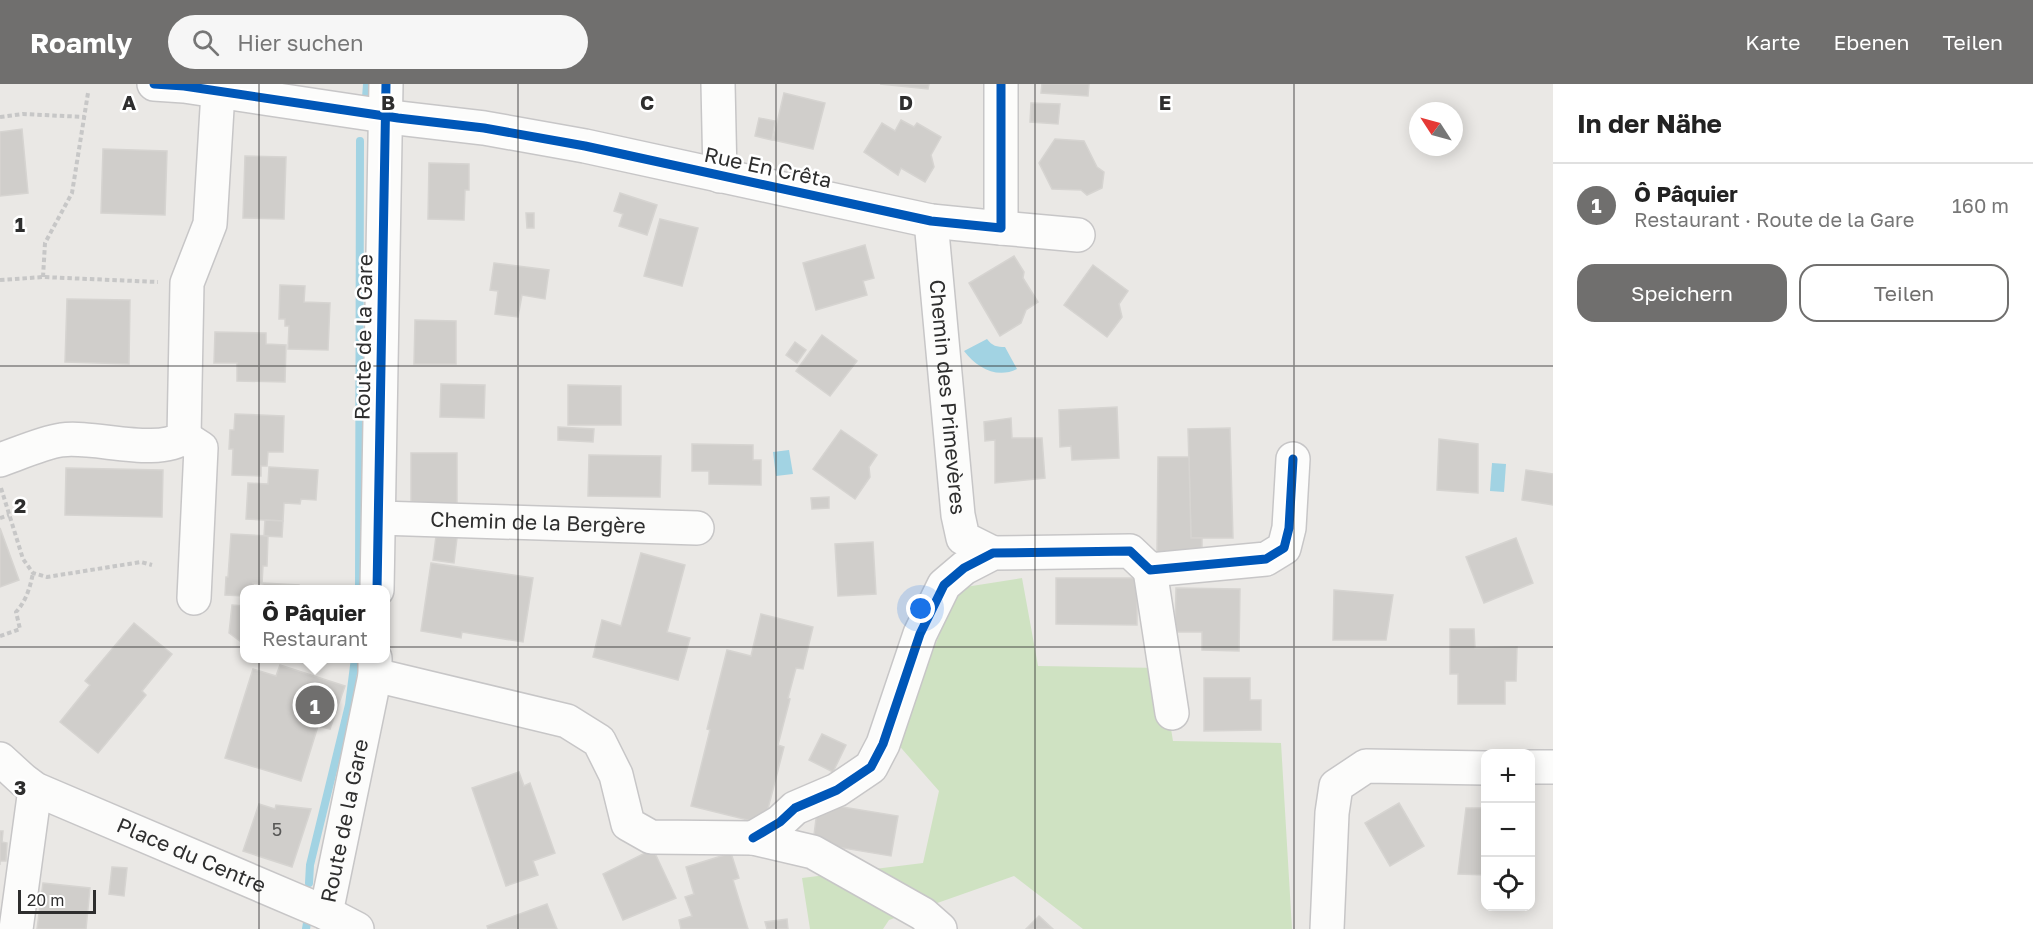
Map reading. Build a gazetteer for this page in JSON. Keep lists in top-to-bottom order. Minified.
{"streets":{"street":["Rue En Crêta","Route de la Gare","Chemin des Primevères","Chemin de la Bergère","Place du Centre"]},"crossings":[["Rue En Crêta","Route de la Gare"],["Rue En Crêta","Chemin des Primevères"],["Route de la Gare","Chemin de la Bergère"],["Route de la Gare","Place du Centre"]],"house_numbers":["5"],"scale_bar":"20 m","north":"top left","page":{"header":"Roamly","search":"Hier suchen","nav":["Karte","Ebenen","Teilen"],"heading":"In der Nähe","list":[{"mark":"1","name":"Ô Pâquier","note":"Restaurant · Route de la Gare","value":"160 m"}],"buttons":["Speichern","Teilen"],"popup":["Ô Pâquier","Restaurant"],"pins":"1","map_buttons":["+","−"],"scale":"20 m"},"grid":{"columns":["A","B","C","D","E"],"rows":["1","2","3"]}}
